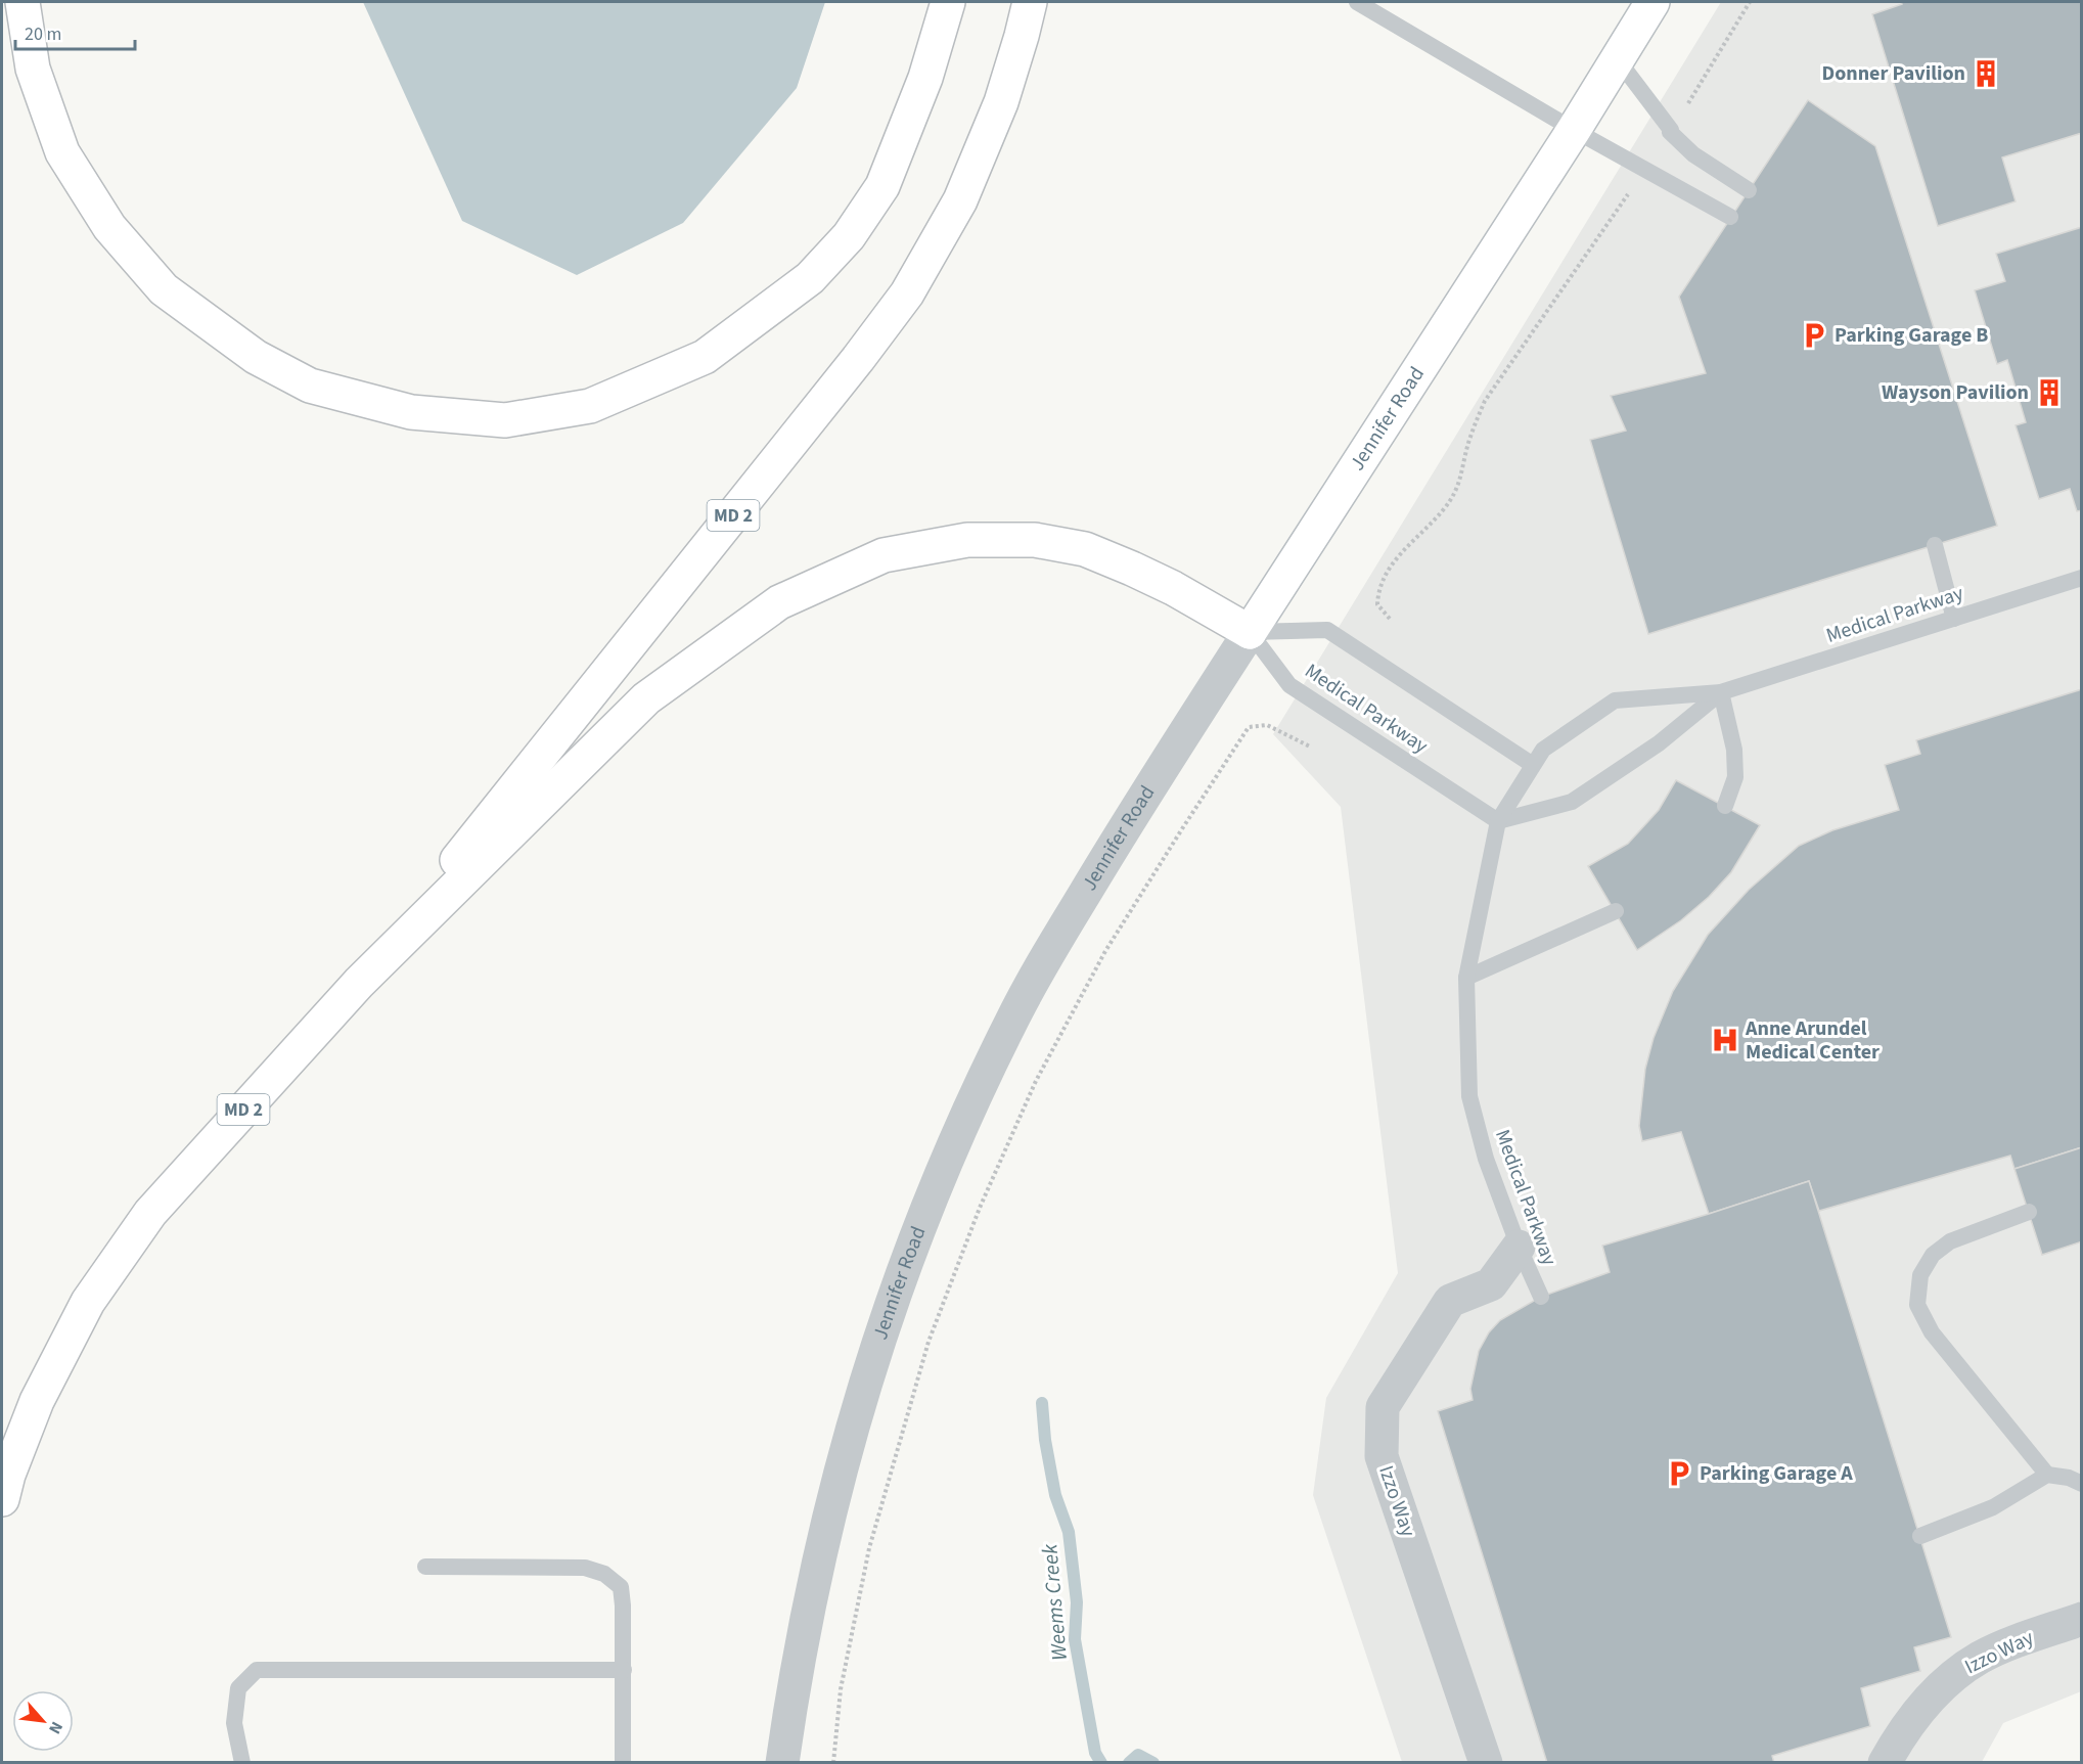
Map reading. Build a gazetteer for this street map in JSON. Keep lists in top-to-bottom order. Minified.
{"streets":{"main road":["Jennifer Road","MD 2"],"street":["Izzo Way"],"lane":["Medical Parkway"]},"crossings":[["Jennifer Road","Medical Parkway"],["Medical Parkway","Izzo Way"]],"water":["Weems Creek"],"places":{"building":["Donner Pavilion","Wayson Pavilion"],"parking":["Parking Garage B","Parking Garage A"],"hospital":["Anne Arundel Medical Center"]},"scale_bar":"20 m","north":"bottom right"}
